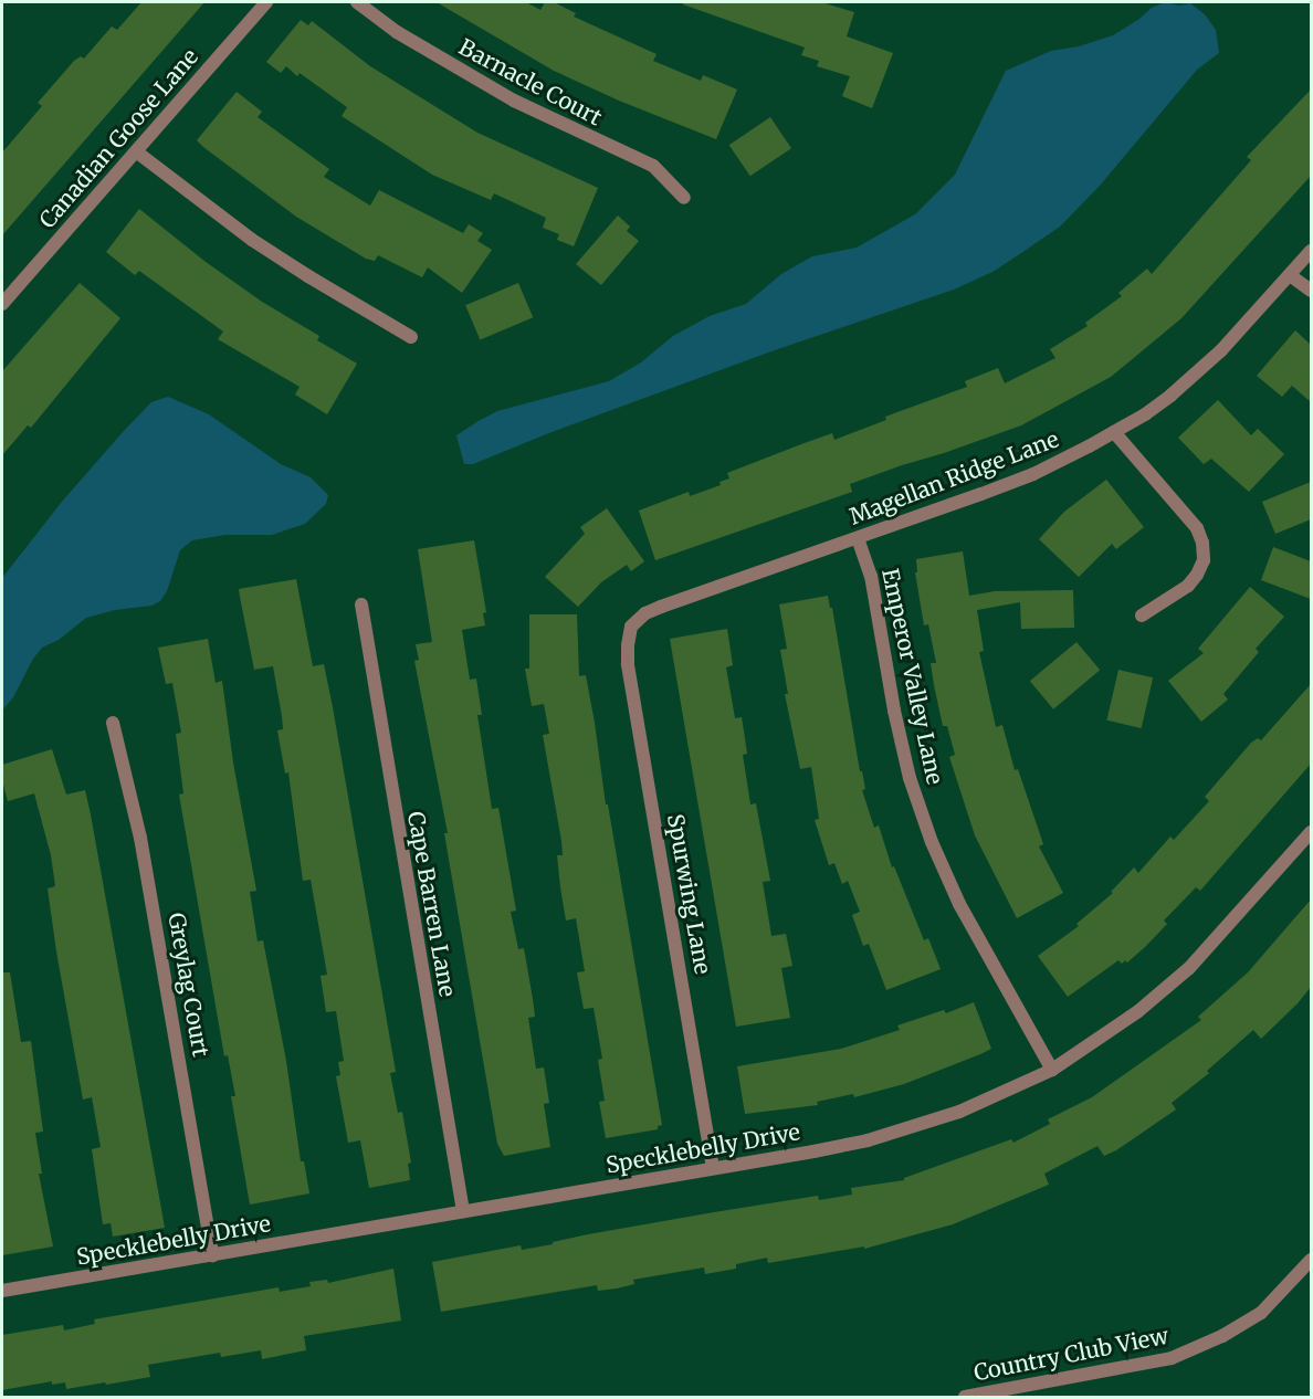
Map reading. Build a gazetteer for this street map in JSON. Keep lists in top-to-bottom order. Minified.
{"streets":{"street":["Barnacle Court","Canadian Goose Lane","Magellan Ridge Lane","Emperor Valley Lane","Spurwing Lane","Cape Barren Lane","Greylag Court","Specklebelly Drive","Country Club View"]},"crossings":[["Magellan Ridge Lane","Emperor Valley Lane"],["Magellan Ridge Lane","Spurwing Lane"],["Emperor Valley Lane","Specklebelly Drive"],["Spurwing Lane","Specklebelly Drive"],["Cape Barren Lane","Specklebelly Drive"],["Greylag Court","Specklebelly Drive"]]}
